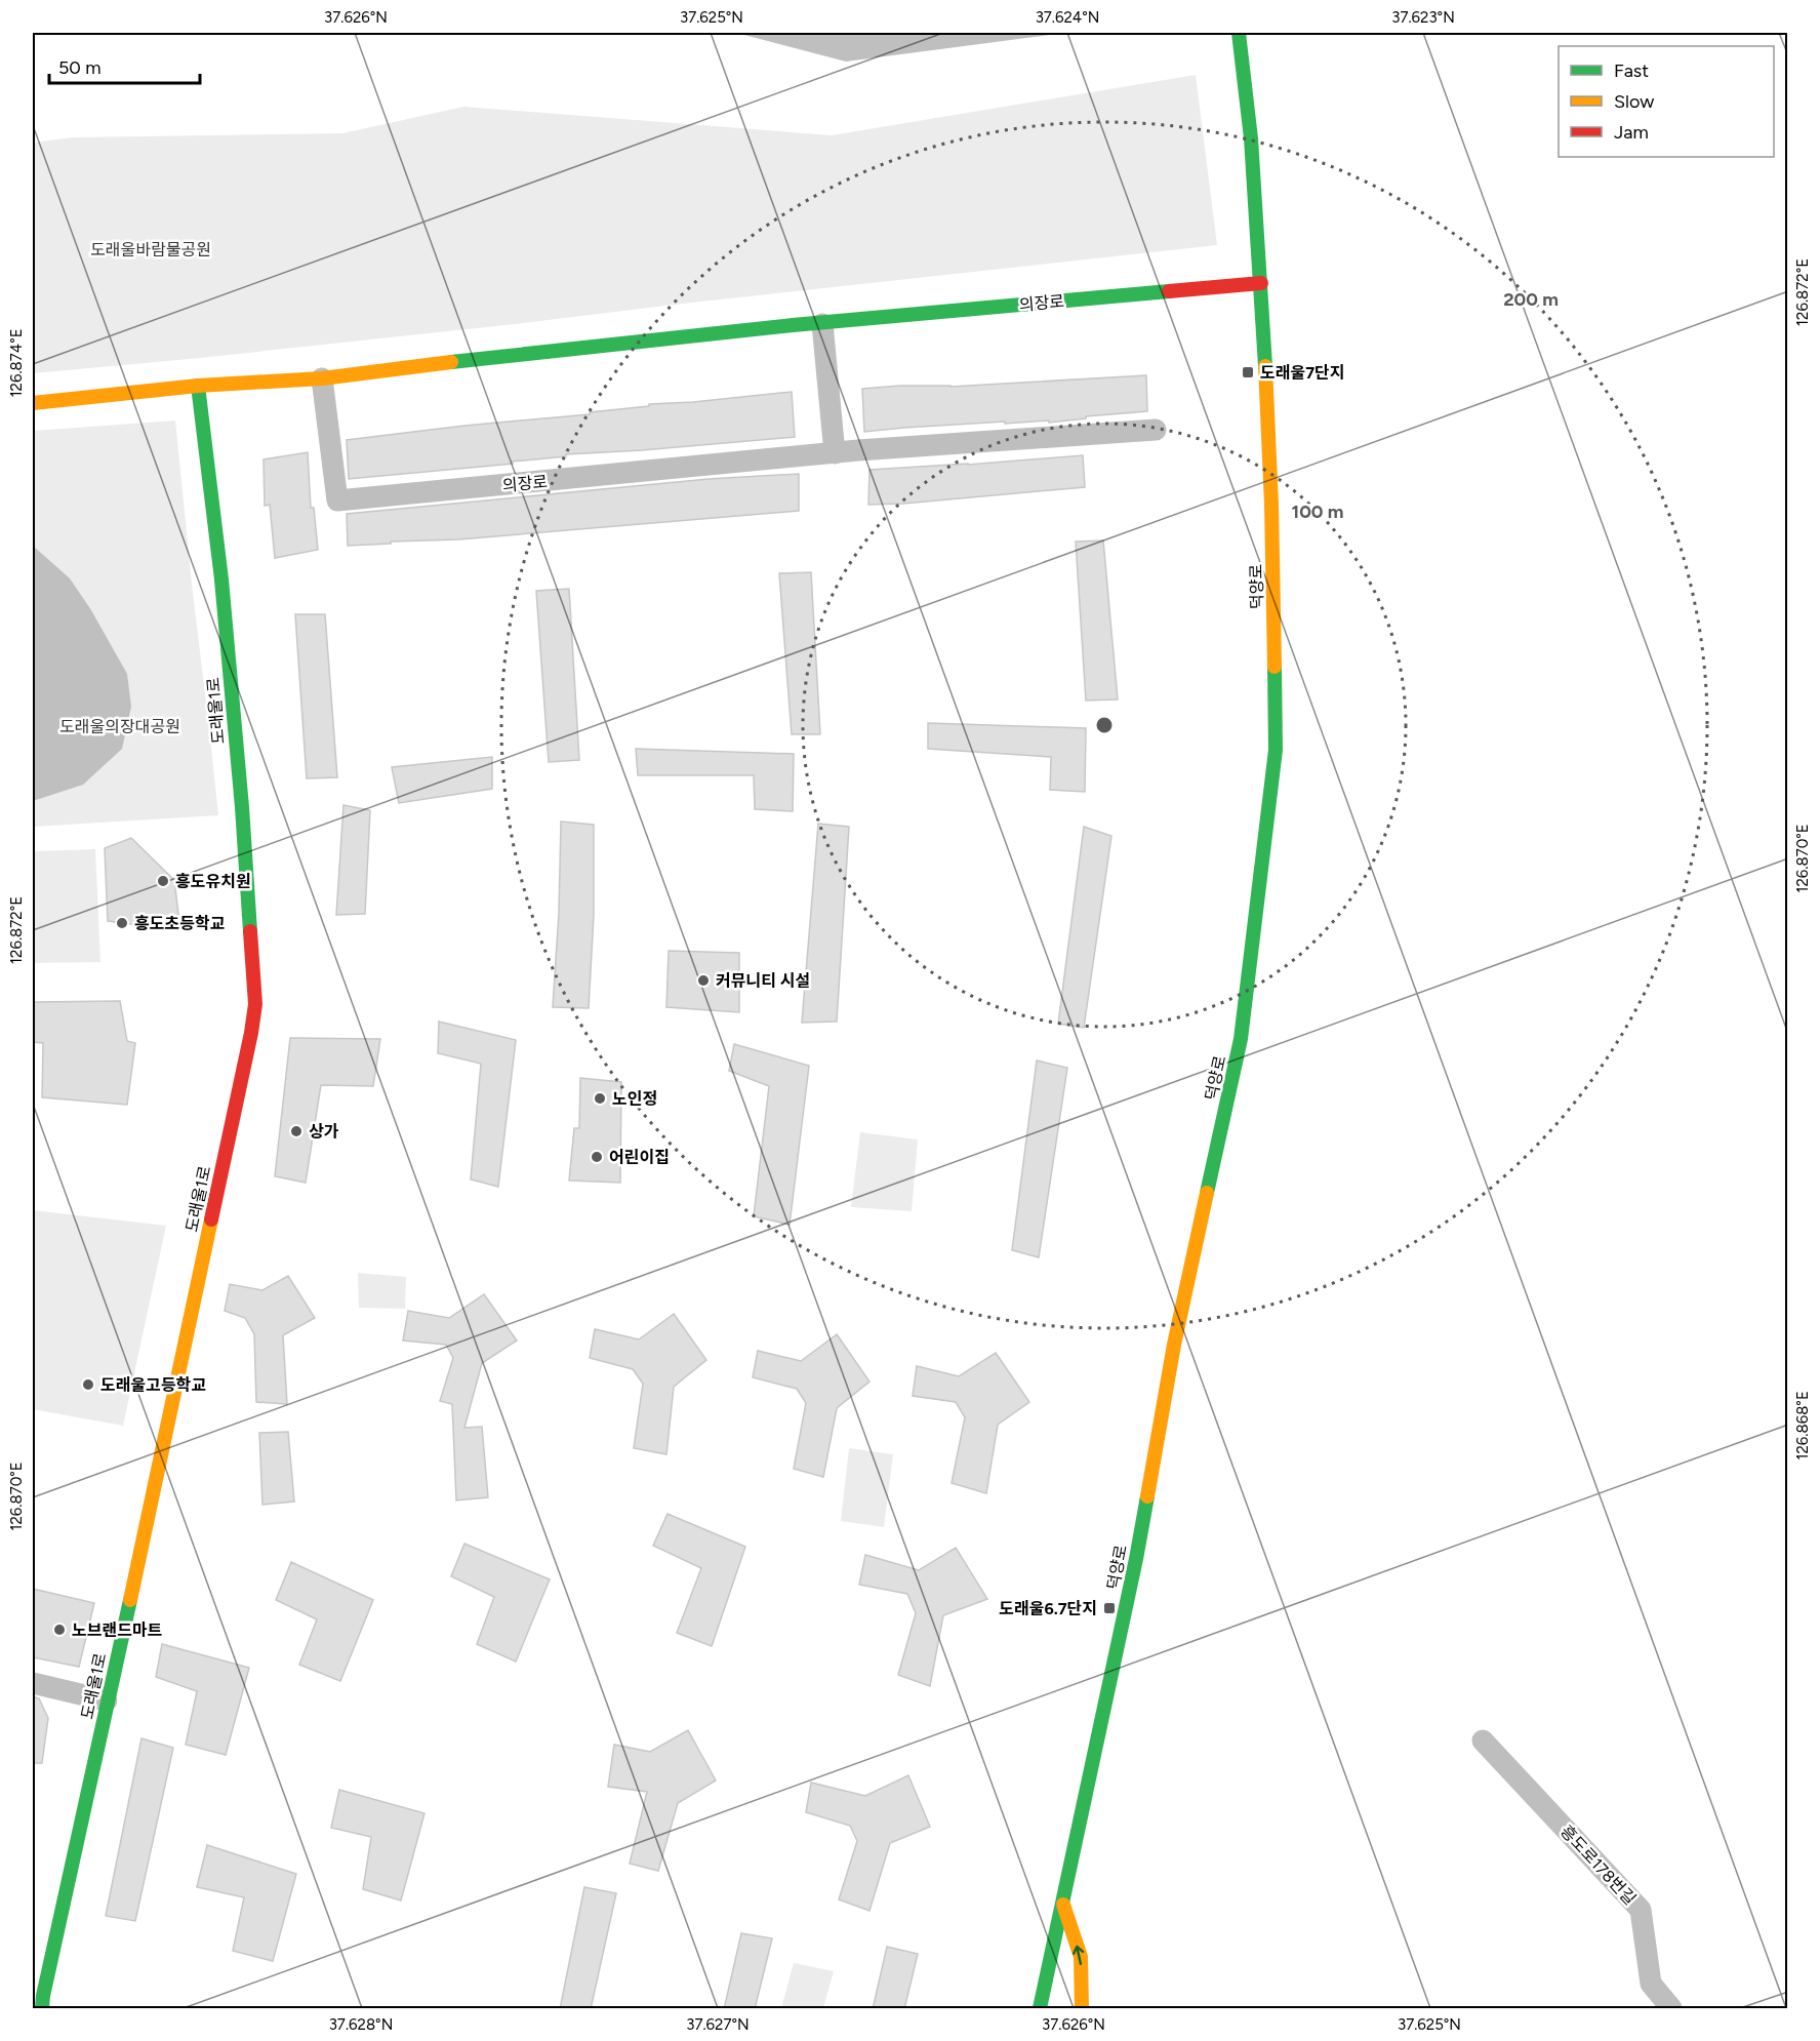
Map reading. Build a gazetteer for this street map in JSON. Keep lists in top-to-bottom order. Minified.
{"streets":{"street":["의장로","덕양로","도래울1로","흥도로178번길"]},"crossings":[["의장로","덕양로"],["의장로","도래울1로"]],"parks":["도래울바람물공원","도래울의장대공원"],"places":{"transit":["도래울7단지","도래울6.7단지"],"other":["흥도유치원","흥도초등학교","커뮤니티 시설","노인정","상가","어린이집","도래울고등학교","노브랜드마트"]},"legend":["Fast","Slow","Jam"],"scale_bar":"50 m","coordinates":["37.626°N","37.625°N","37.624°N","37.623°N","126.872°E","126.874°E","126.870°E","126.868°E","37.628°N","37.627°N"],"rings":["200 m","100 m"]}
